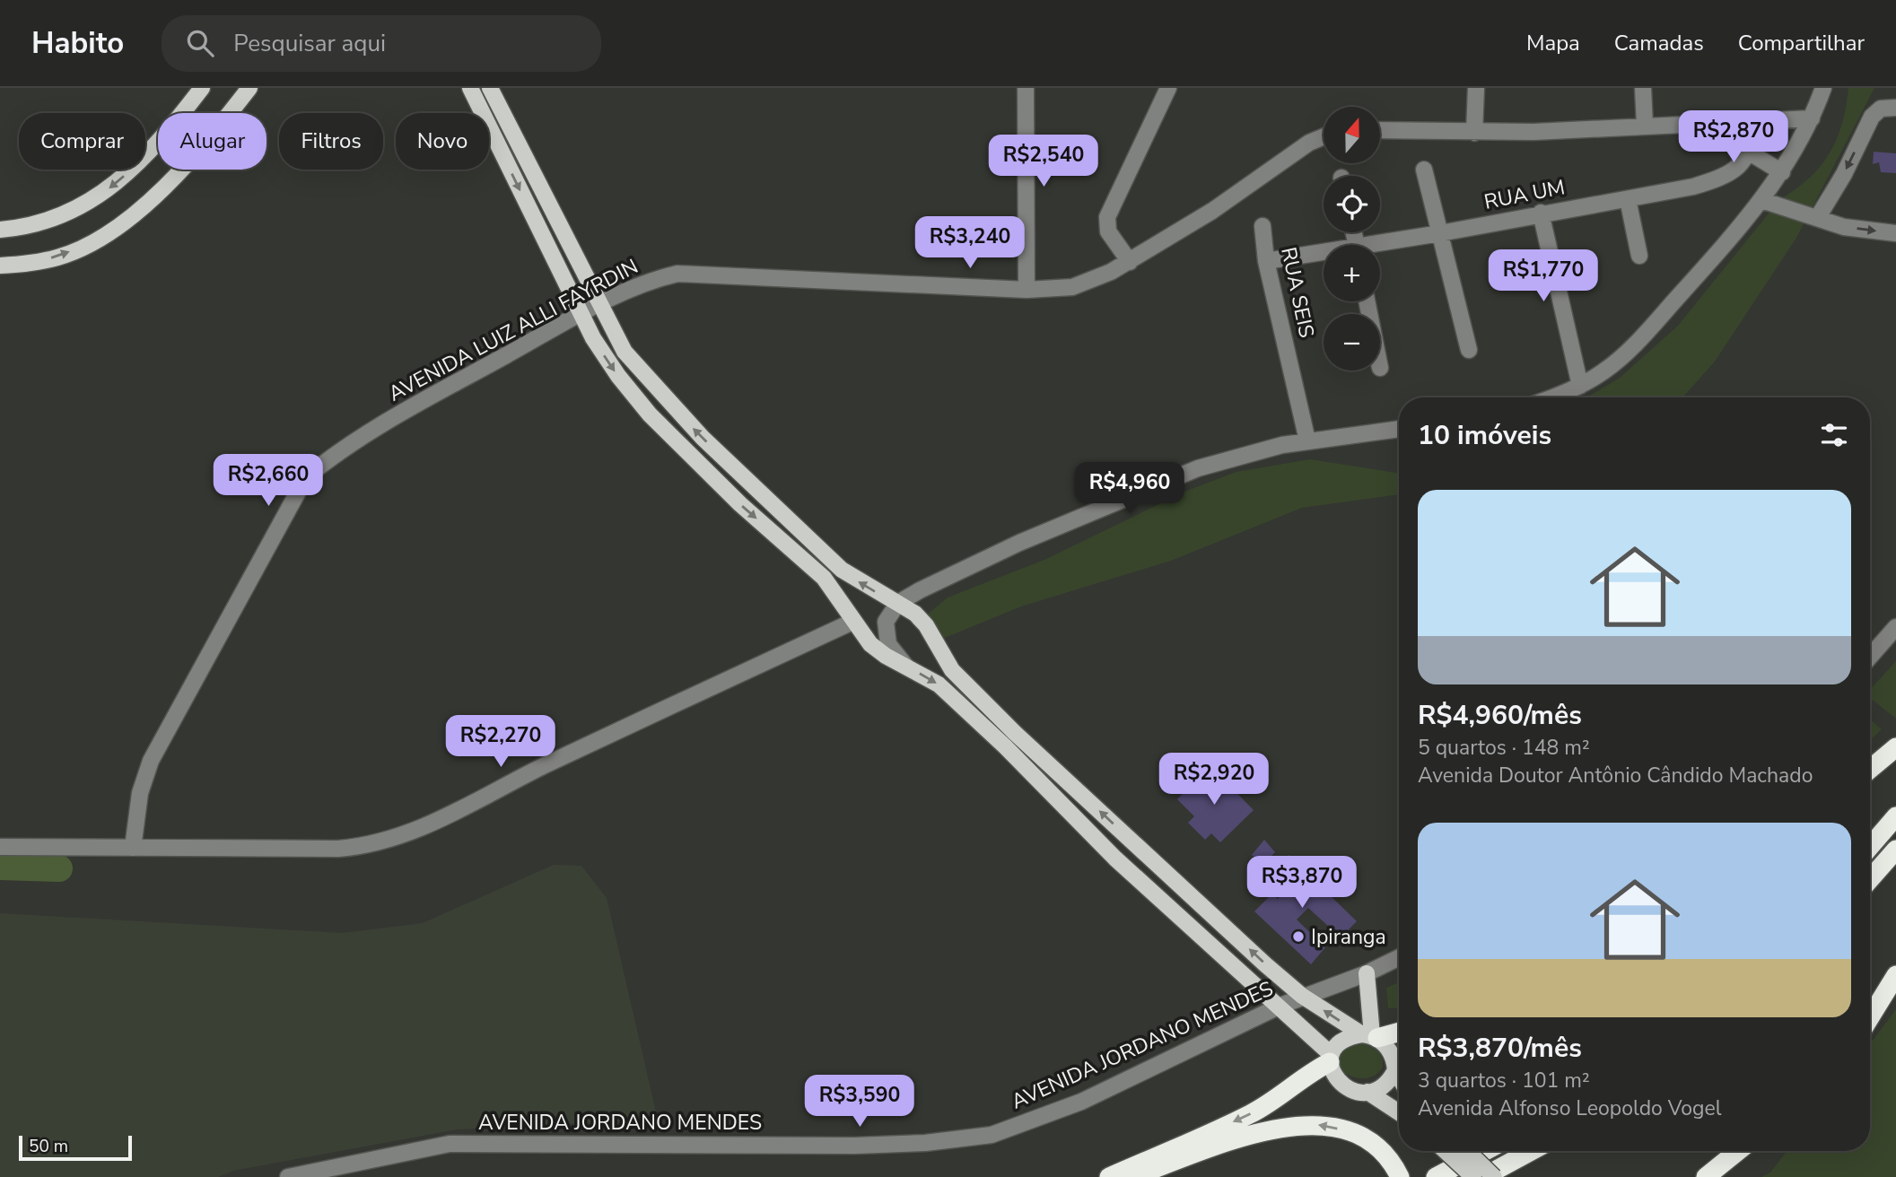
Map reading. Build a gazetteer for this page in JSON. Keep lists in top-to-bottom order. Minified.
{"streets":{"street":["RUA UM","RUA SEIS","AVENIDA LUIZ ALLI FAYRDIN","AVENIDA JORDANO MENDES"]},"crossings":[["RUA UM","RUA SEIS"]],"places":["Ipiranga"],"scale_bar":"50 m","north":"top","page":{"header":"Habito","search":"Pesquisar aqui","nav":["Mapa","Camadas","Compartilhar"],"map_buttons":["+","−"],"price":["R$2,870","R$2,540","R$3,240","R$1,770","R$2,660","R$4,960","R$2,270","R$2,920","R$3,870","R$3,590"],"chip":["Comprar","Alugar","Filtros","Novo"],"heading":"10 imóveis","list":[{"name":"R$4,960/mês","note":"5 quartos · 148 m² · Avenida Doutor Antônio Cândido Machado"},{"name":"R$3,870/mês","note":"3 quartos · 101 m² · Avenida Alfonso Leopoldo Vogel"}],"scale":"50 m"}}
